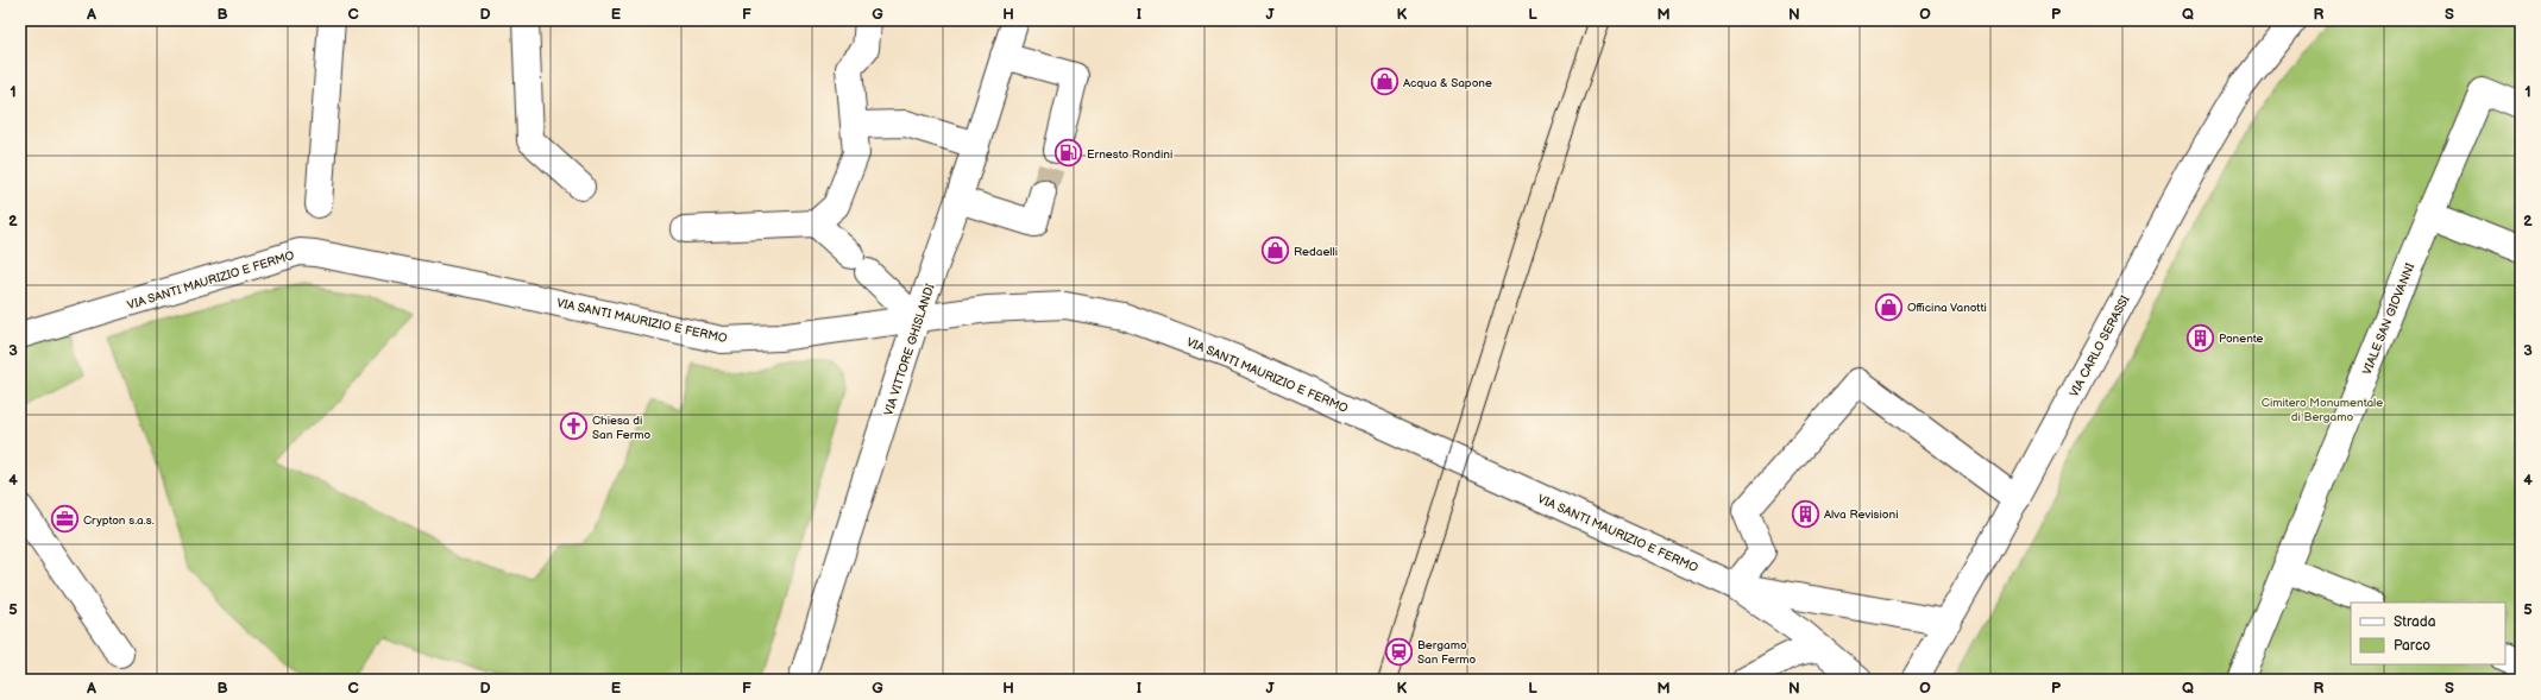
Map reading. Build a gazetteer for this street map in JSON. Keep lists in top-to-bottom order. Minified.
{"streets":{"street":["VIA SANTI MAURIZIO E FERMO","VIALE SAN GIOVANNI","VIA CARLO SERASSI","VIA VITTORE GHISLANDI"]},"crossings":[["VIA SANTI MAURIZIO E FERMO","VIA CARLO SERASSI"],["VIA SANTI MAURIZIO E FERMO","VIA VITTORE GHISLANDI"]],"parks":["Cimitero Monumentale di Bergamo"],"places":{"shop":["Acqua & Sapone","Redaelli","Officina Vanotti"],"fuel station":["Ernesto Rondini"],"building":["Ponente","Alva Revisioni"],"church":["Chiesa di San Fermo"],"office":["Crypton s.a.s."],"station":["Bergamo San Fermo"]},"legend":["Strada","Parco"],"grid":{"columns":["A","B","C","D","E","F","G","H","I","J","K","L","M","N","O","P","Q","R","S"],"rows":["1","2","3","4","5"]}}
